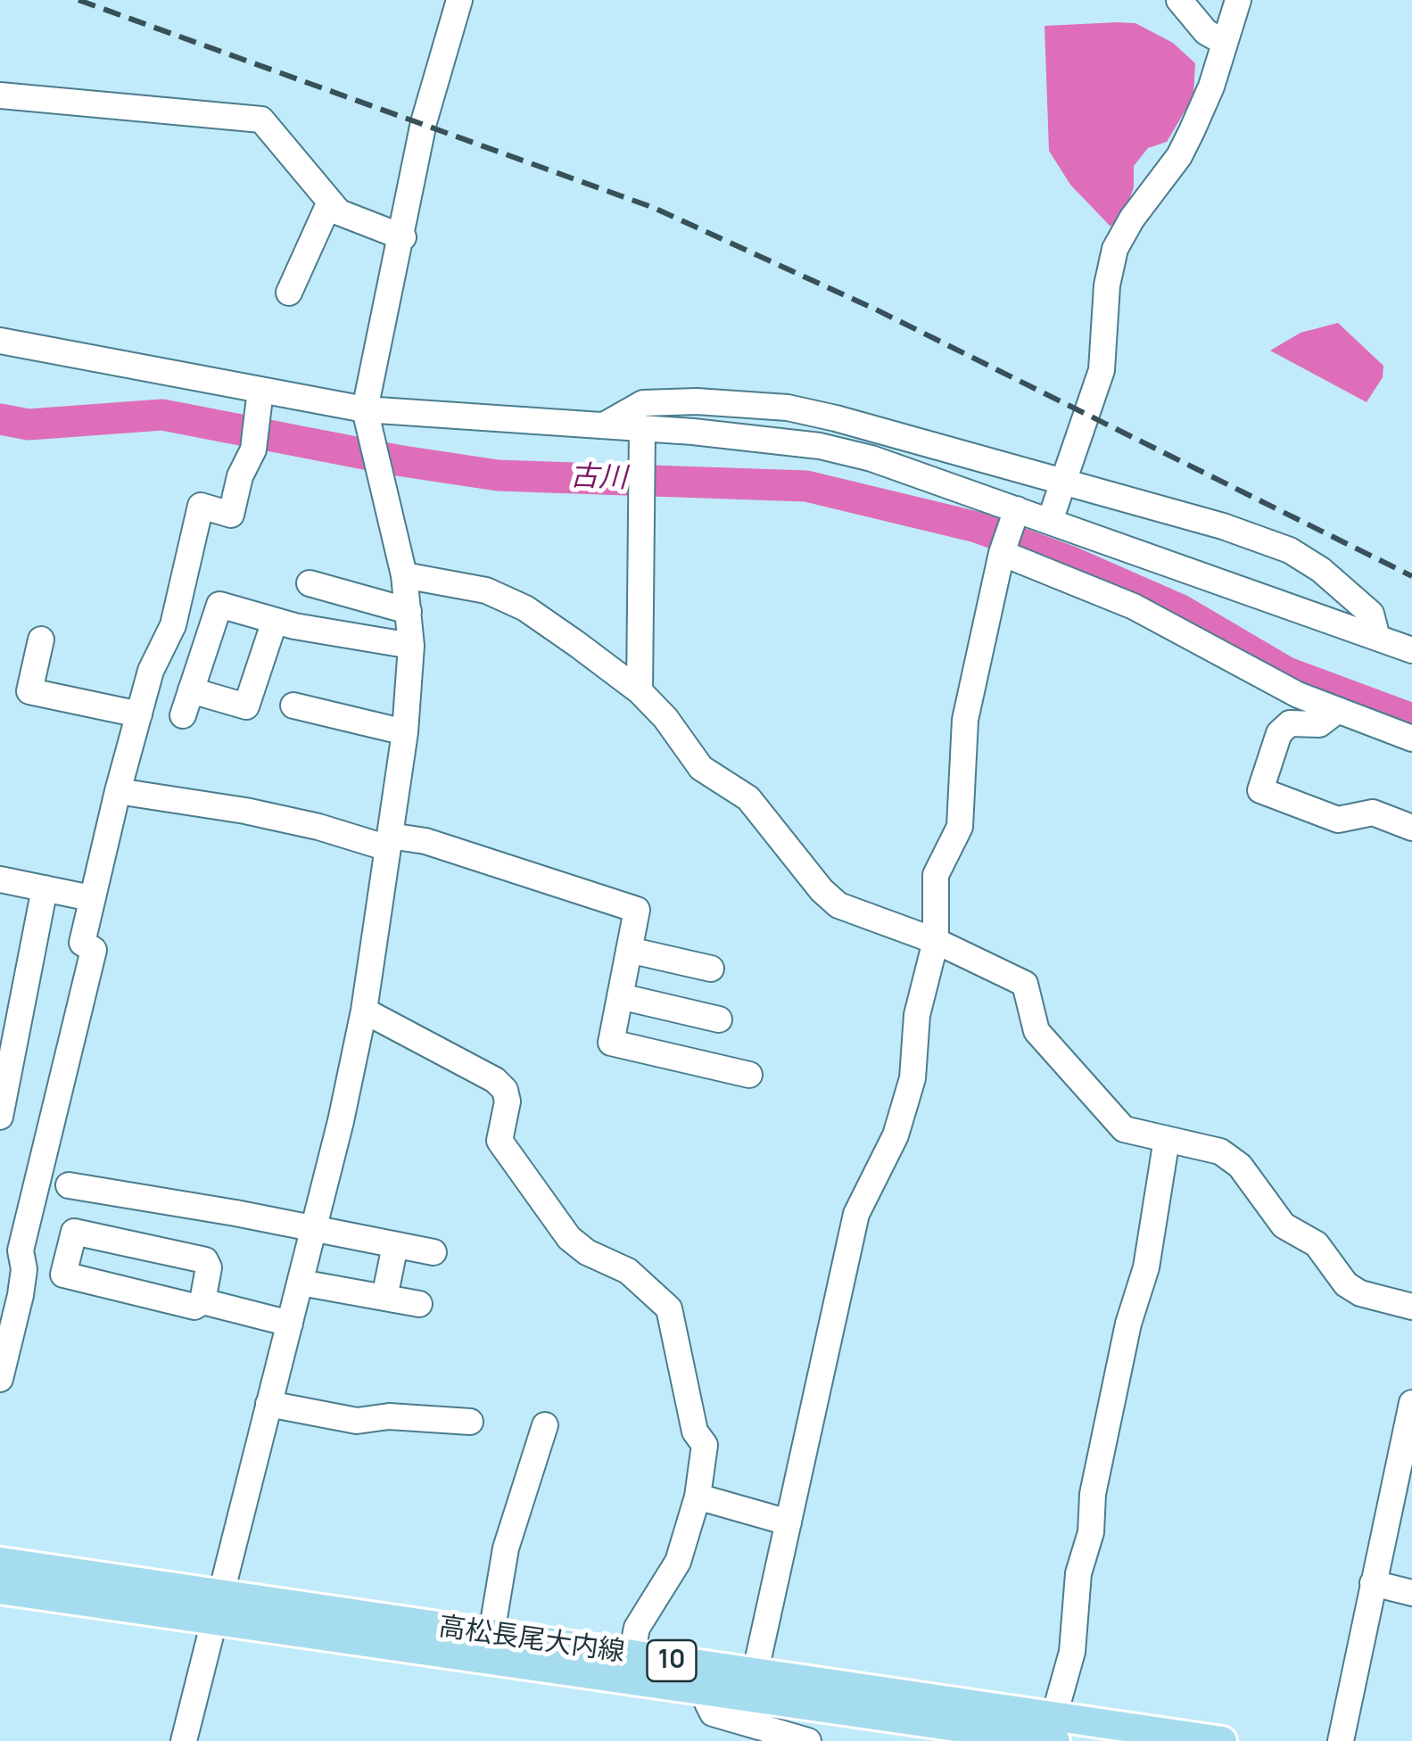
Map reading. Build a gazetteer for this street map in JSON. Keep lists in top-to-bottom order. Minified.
{"streets":{"main road":["高松長尾大内線","10"]},"water":["古川"]}
